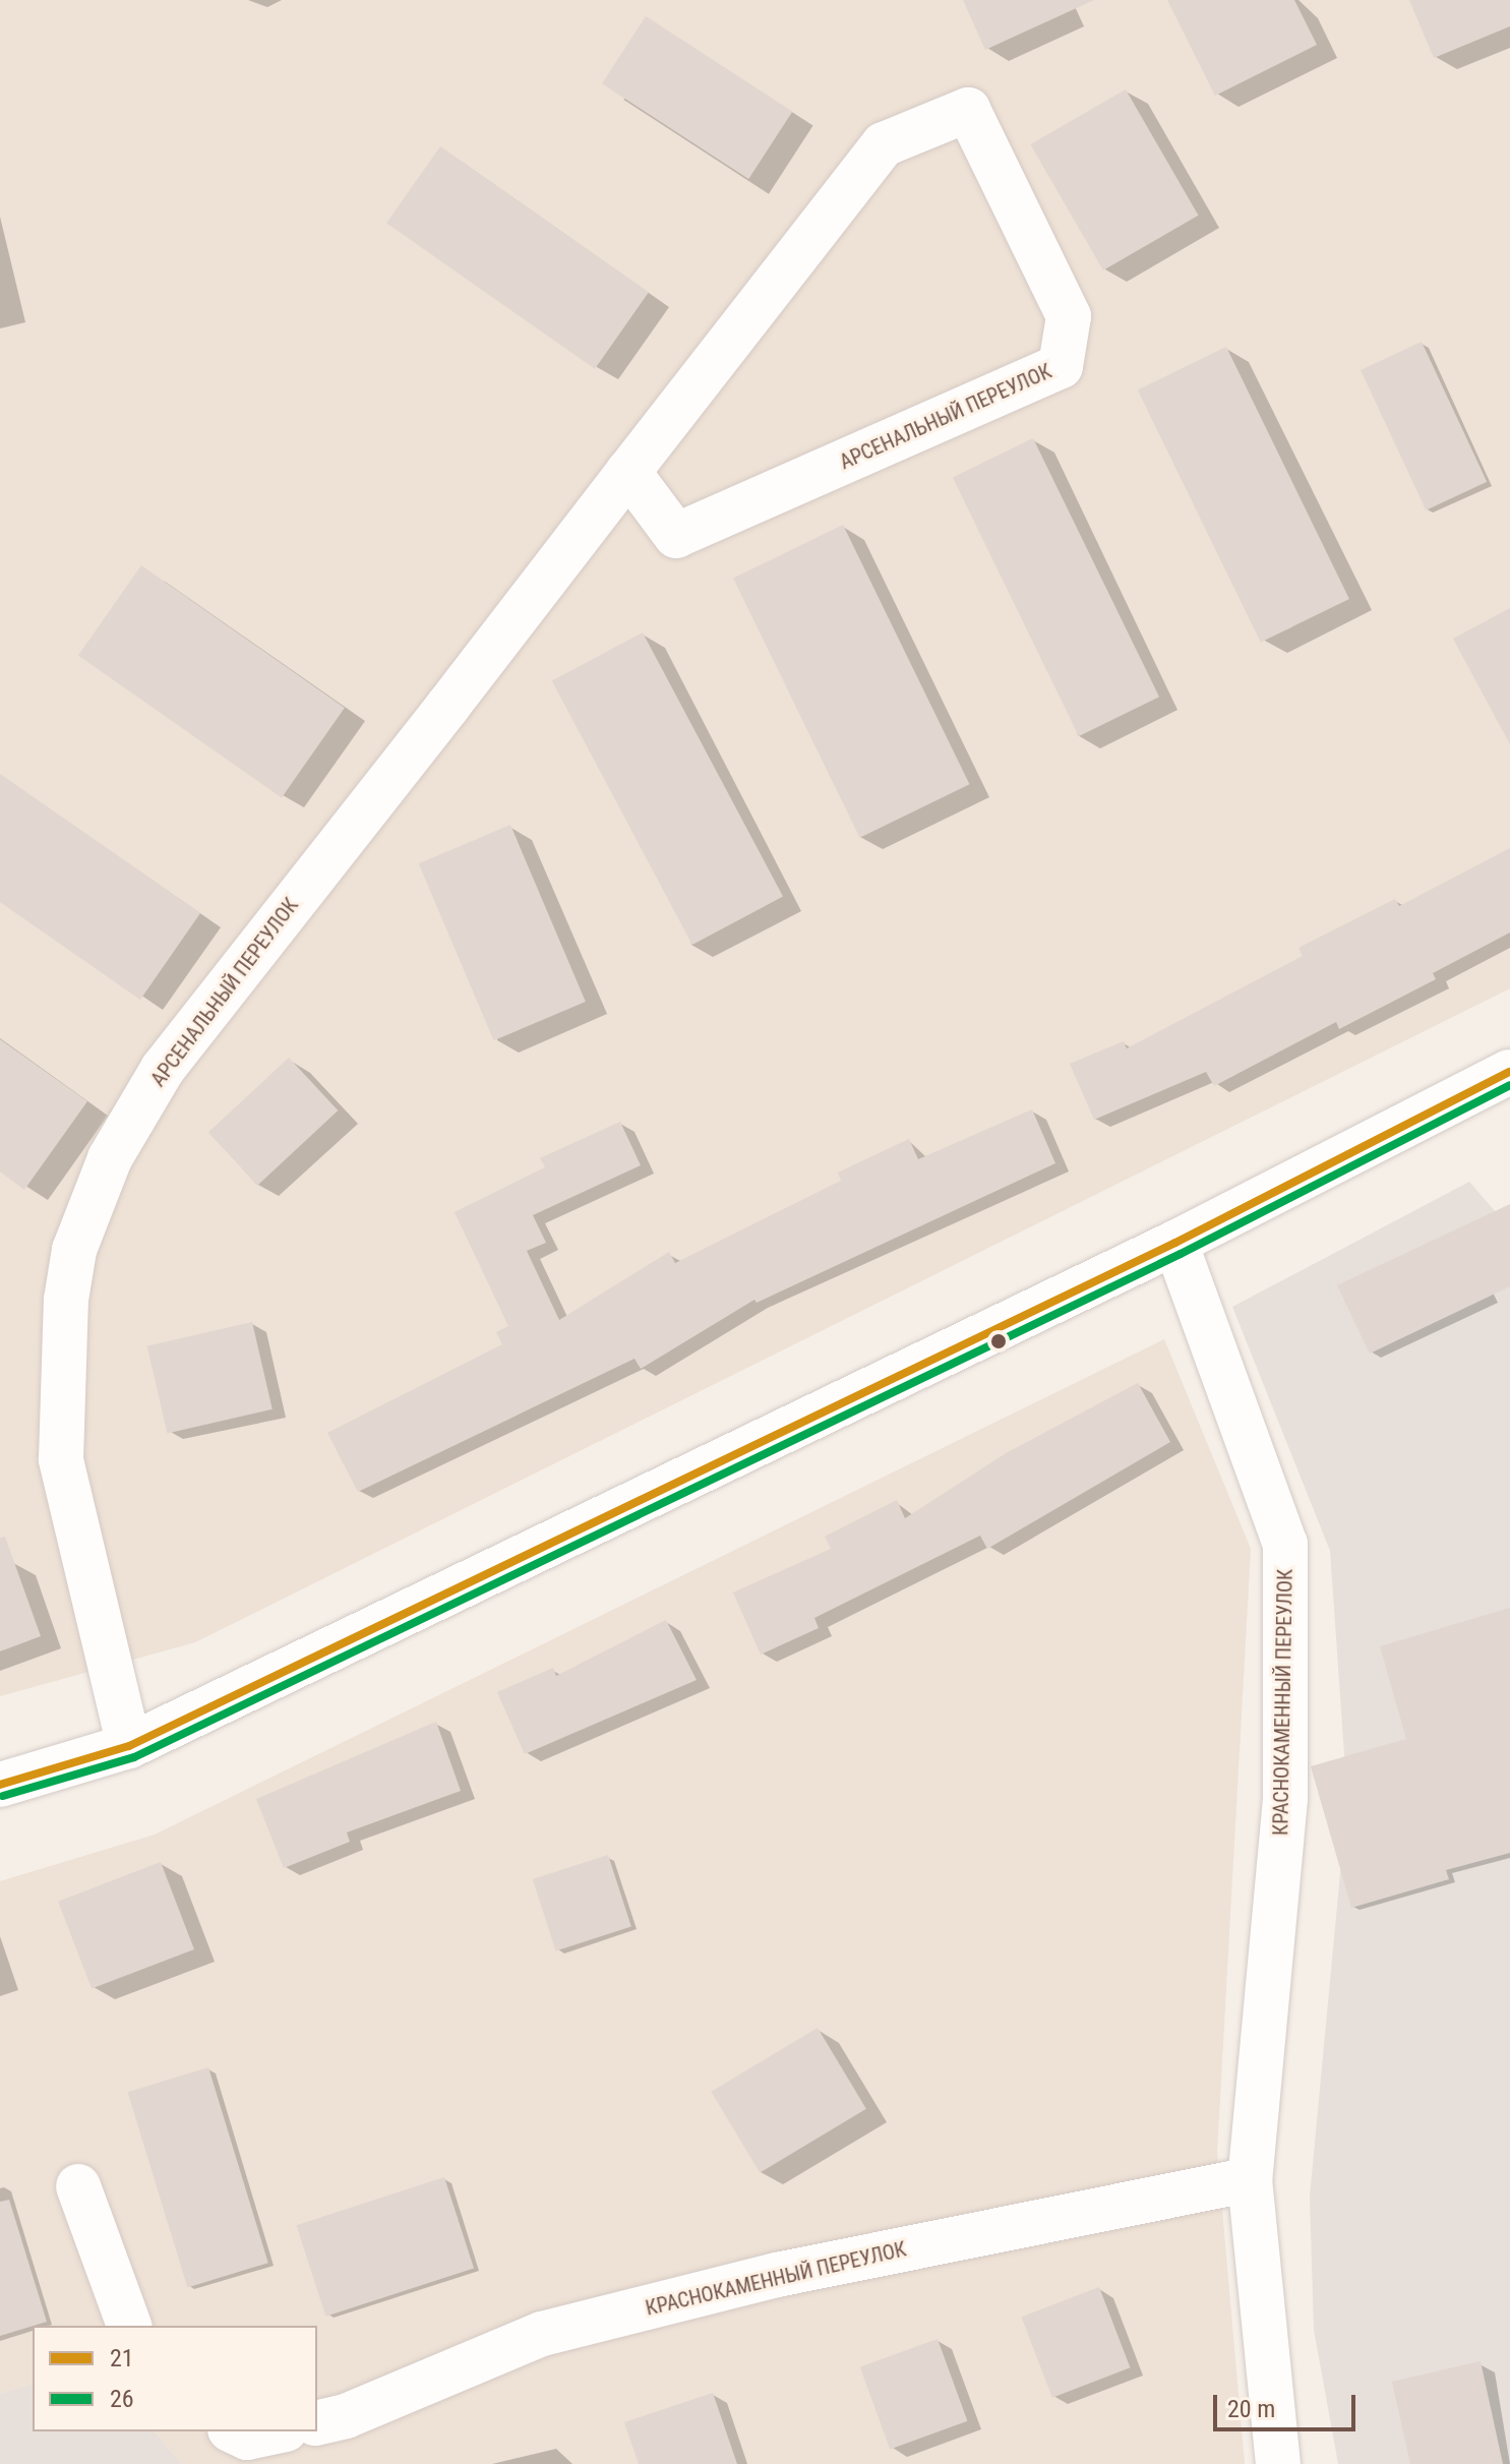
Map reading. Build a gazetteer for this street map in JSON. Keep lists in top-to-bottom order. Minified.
{"streets":{"street":["АРСЕНАЛЬНЫЙ ПЕРЕУЛОК","КРАСНОКАМЕННЫЙ ПЕРЕУЛОК"]},"lines":["transit line 21","transit line 26"],"legend":["21","26"],"scale_bar":"20 m"}
